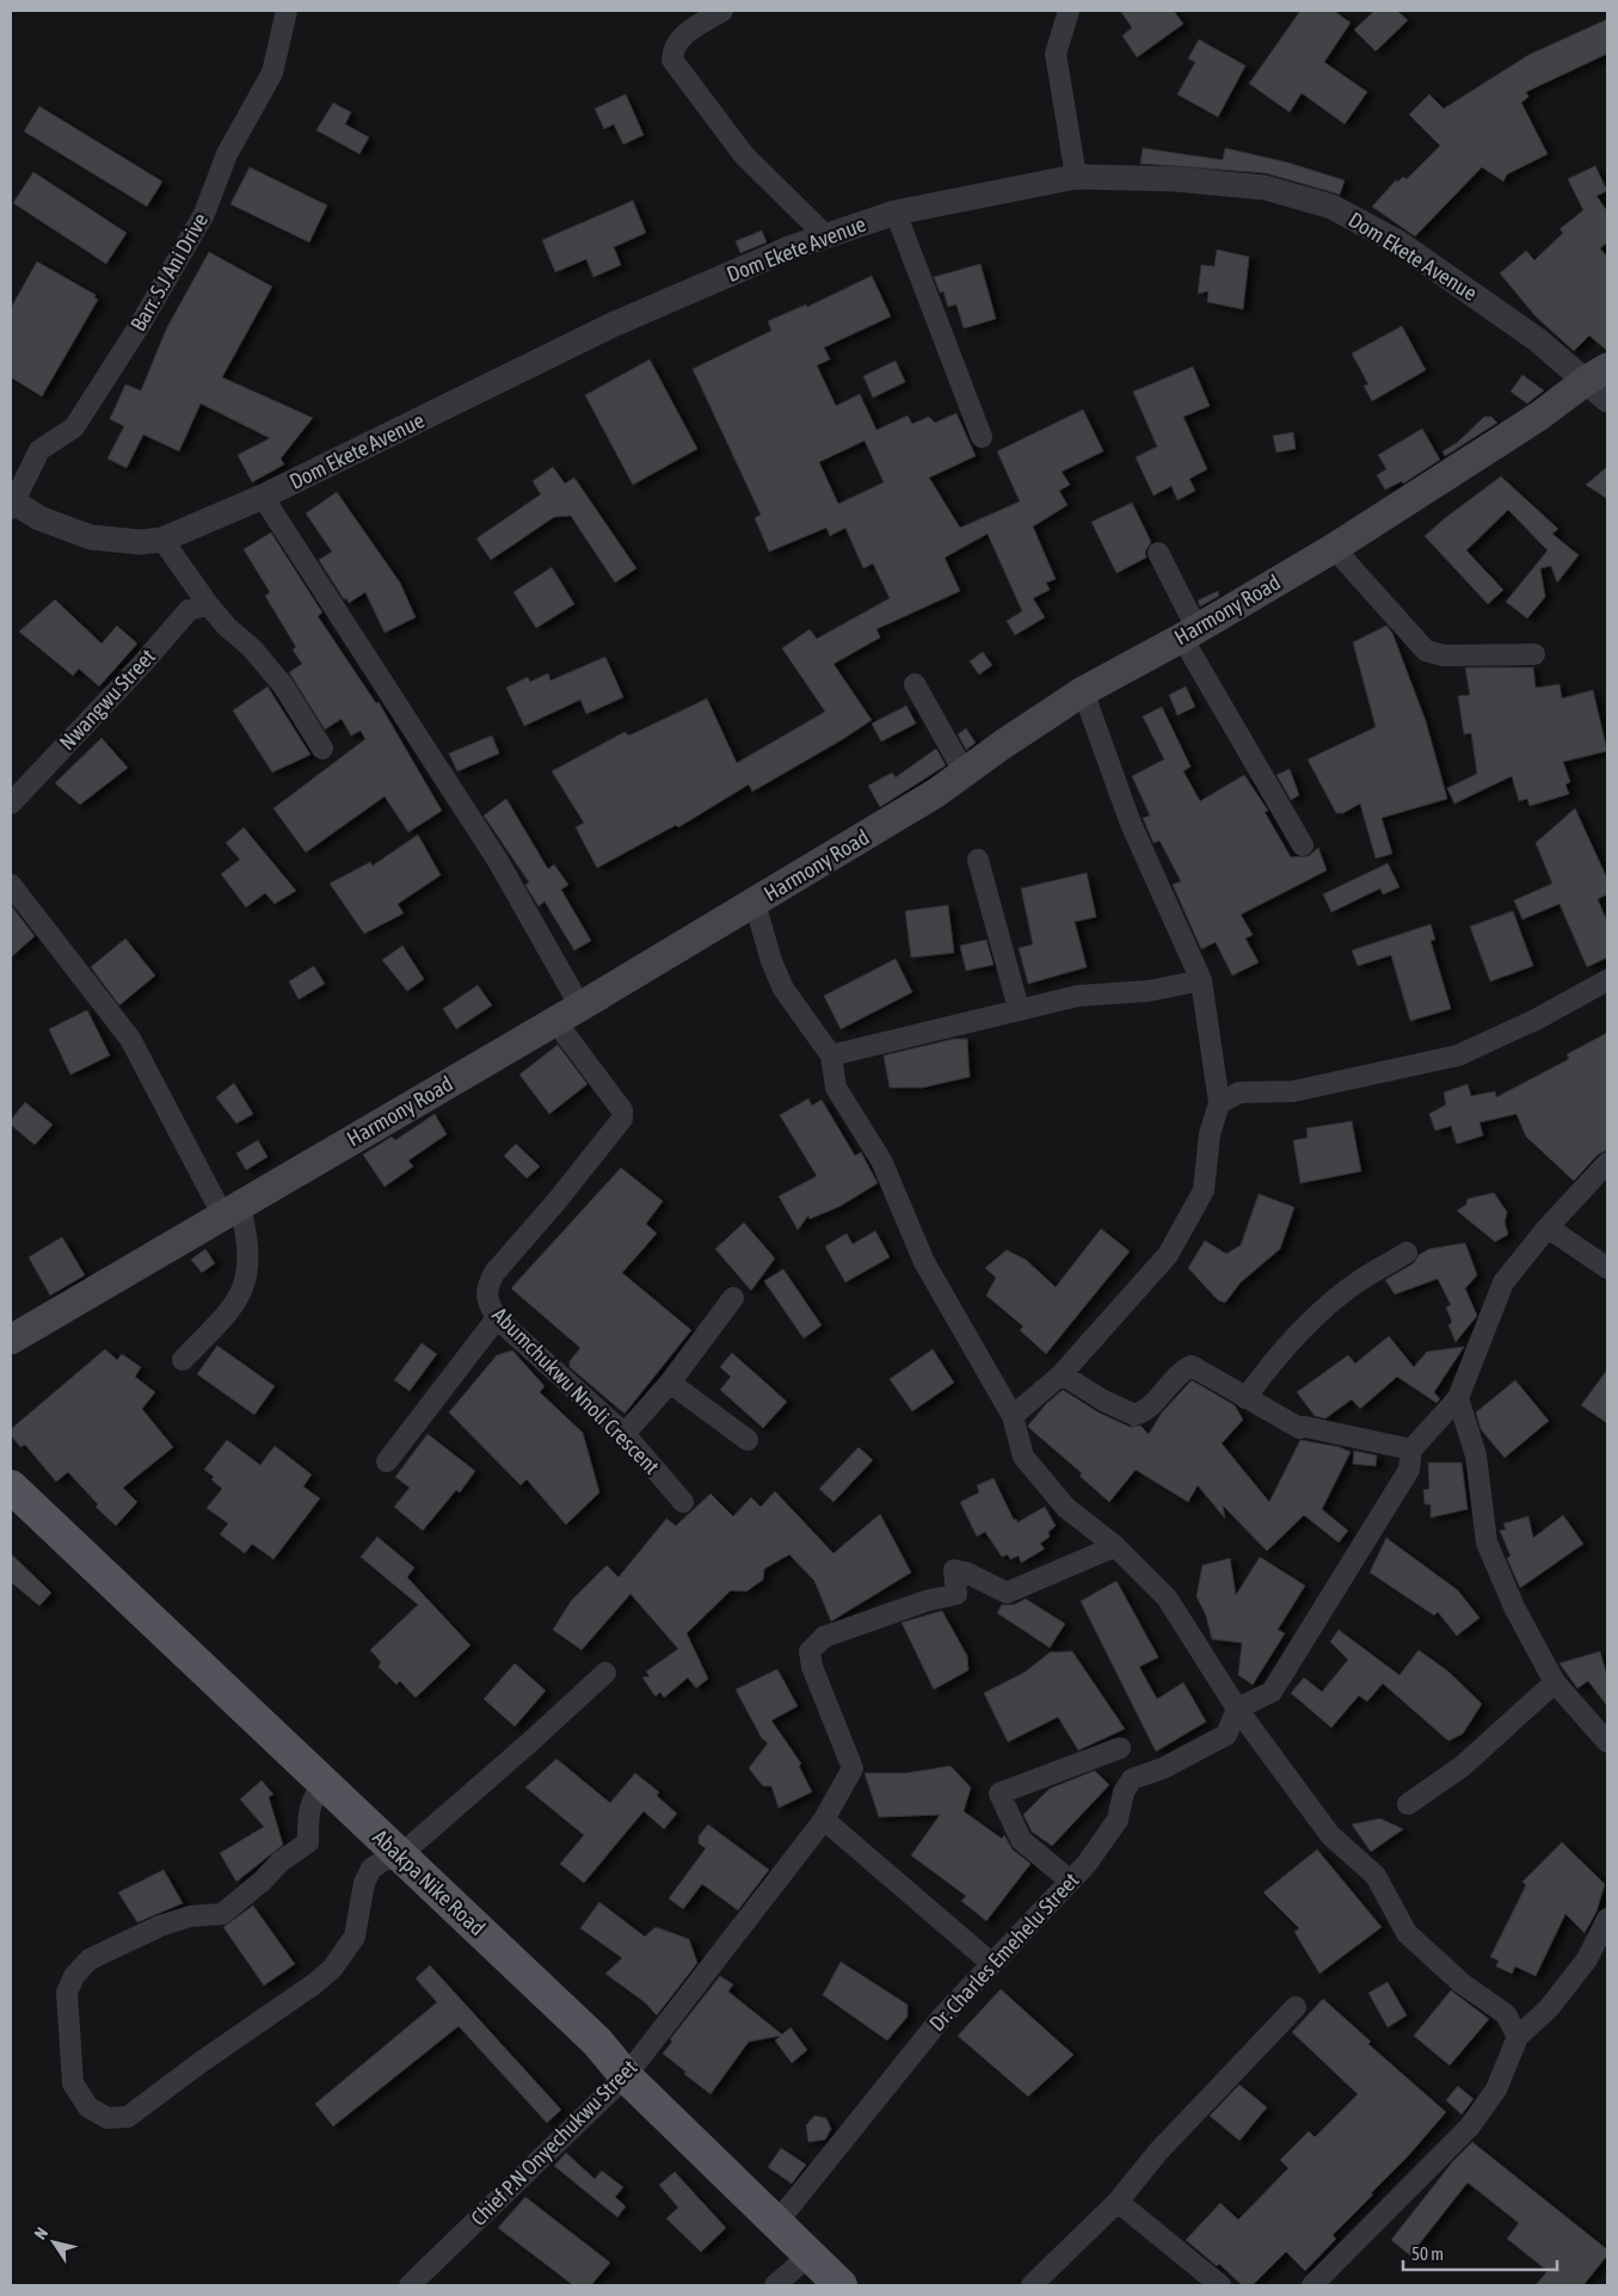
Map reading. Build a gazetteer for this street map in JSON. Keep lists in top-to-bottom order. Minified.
{"streets":{"main road":["Harmony Road","Abakpa Nike Road"],"street":["Dom Ekete Avenue","Barr. S.J Ani Drive","Nwangwu Street","Abumchukwu Nnoli Crescent","Dr. Charles Emehelu Street","Chief P.N Onyechukwu Street"]},"crossings":[["Dom Ekete Avenue","Barr. S.J Ani Drive"],["Dom Ekete Avenue","Harmony Road"],["Harmony Road","Abumchukwu Nnoli Crescent"],["Abakpa Nike Road","Dr. Charles Emehelu Street"],["Abakpa Nike Road","Chief P.N Onyechukwu Street"]],"scale_bar":"50 m","north":"top left"}
